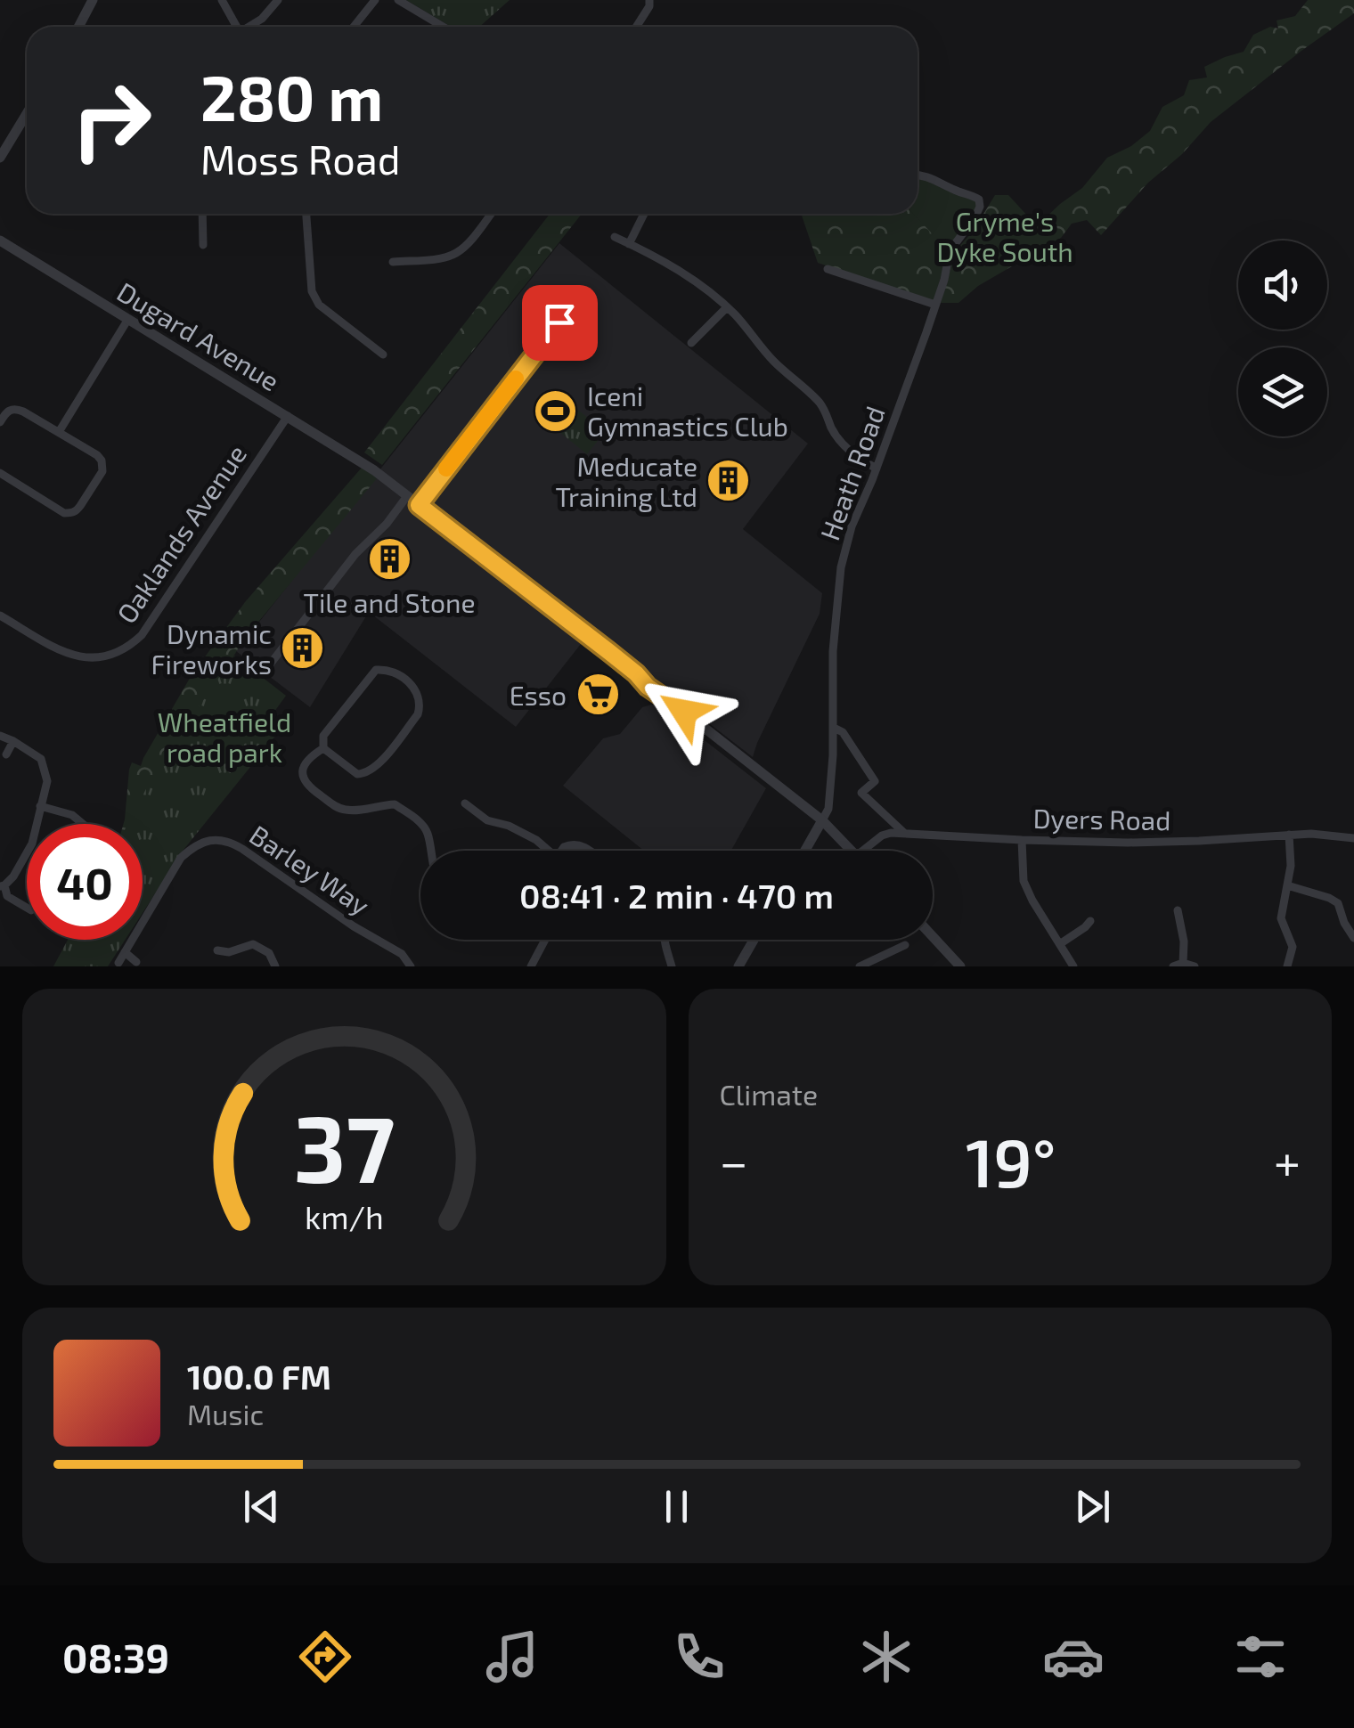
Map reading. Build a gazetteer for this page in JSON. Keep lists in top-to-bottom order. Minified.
{"streets":{"street":["Dugard Avenue","Heath Road","Oaklands Avenue","Dyers Road","Barley Way"]},"crossings":[["Dugard Avenue","Heath Road"],["Dugard Avenue","Oaklands Avenue"]],"parks":["Gryme's Dyke South","Wheatfield road park"],"places":{"sports":["Iceni Gymnastics Club"],"building":["Meducate Training Ltd","Tile and Stone","Dynamic Fireworks"],"supermarket":["Esso"]},"page":{"turn":["280 m","Moss Road"],"limit":"40","trip":"08:41 · 2 min · 470 m","tile":"Climate","heat":["−","19°","+"],"song":["100.0 FM","Music"],"tabs":"08:39","gauge":["37","km/h"]}}
